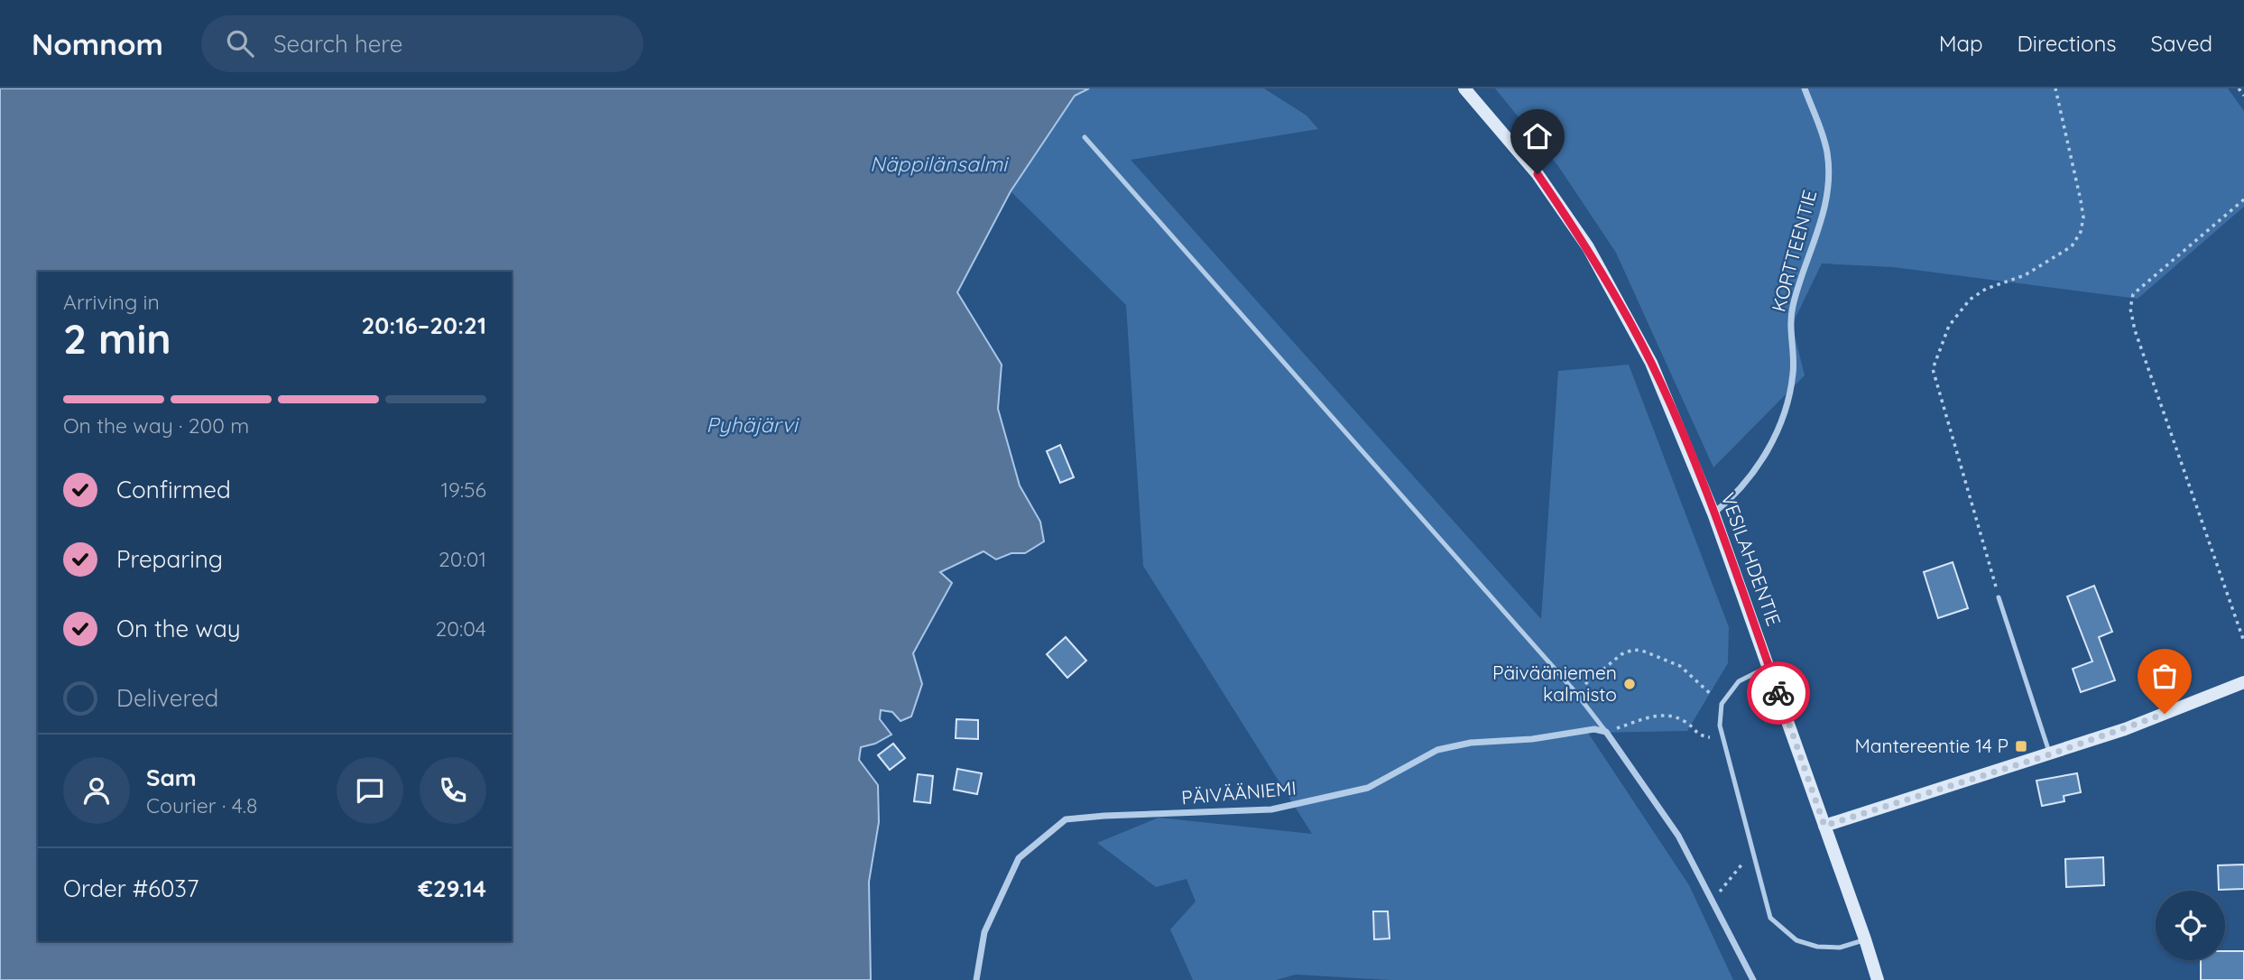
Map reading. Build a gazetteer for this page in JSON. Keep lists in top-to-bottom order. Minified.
{"streets":{"main road":["VESILAHDENTIE"],"street":["KORTTEENTIE","PÄIVÄÄNIEMI"]},"crossings":[["KORTTEENTIE","VESILAHDENTIE"]],"water":["Näppilänsalmi","Pyhäjärvi"],"places":{"other":["Päivääniemen kalmisto"],"transit":["Mantereentie 14 P"]},"page":{"header":"Nomnom","search":"Search here","nav":["Map","Directions","Saved"],"heading":["2 min","Arriving in","20:16–20:21"],"panel":["Sam","Courier · 4.8","Order #6037","€29.14"],"bar":"On the way · 200 m","list":[["Confirmed","19:56"],["Preparing","20:01"],["On the way","20:04"],"Delivered"]}}
